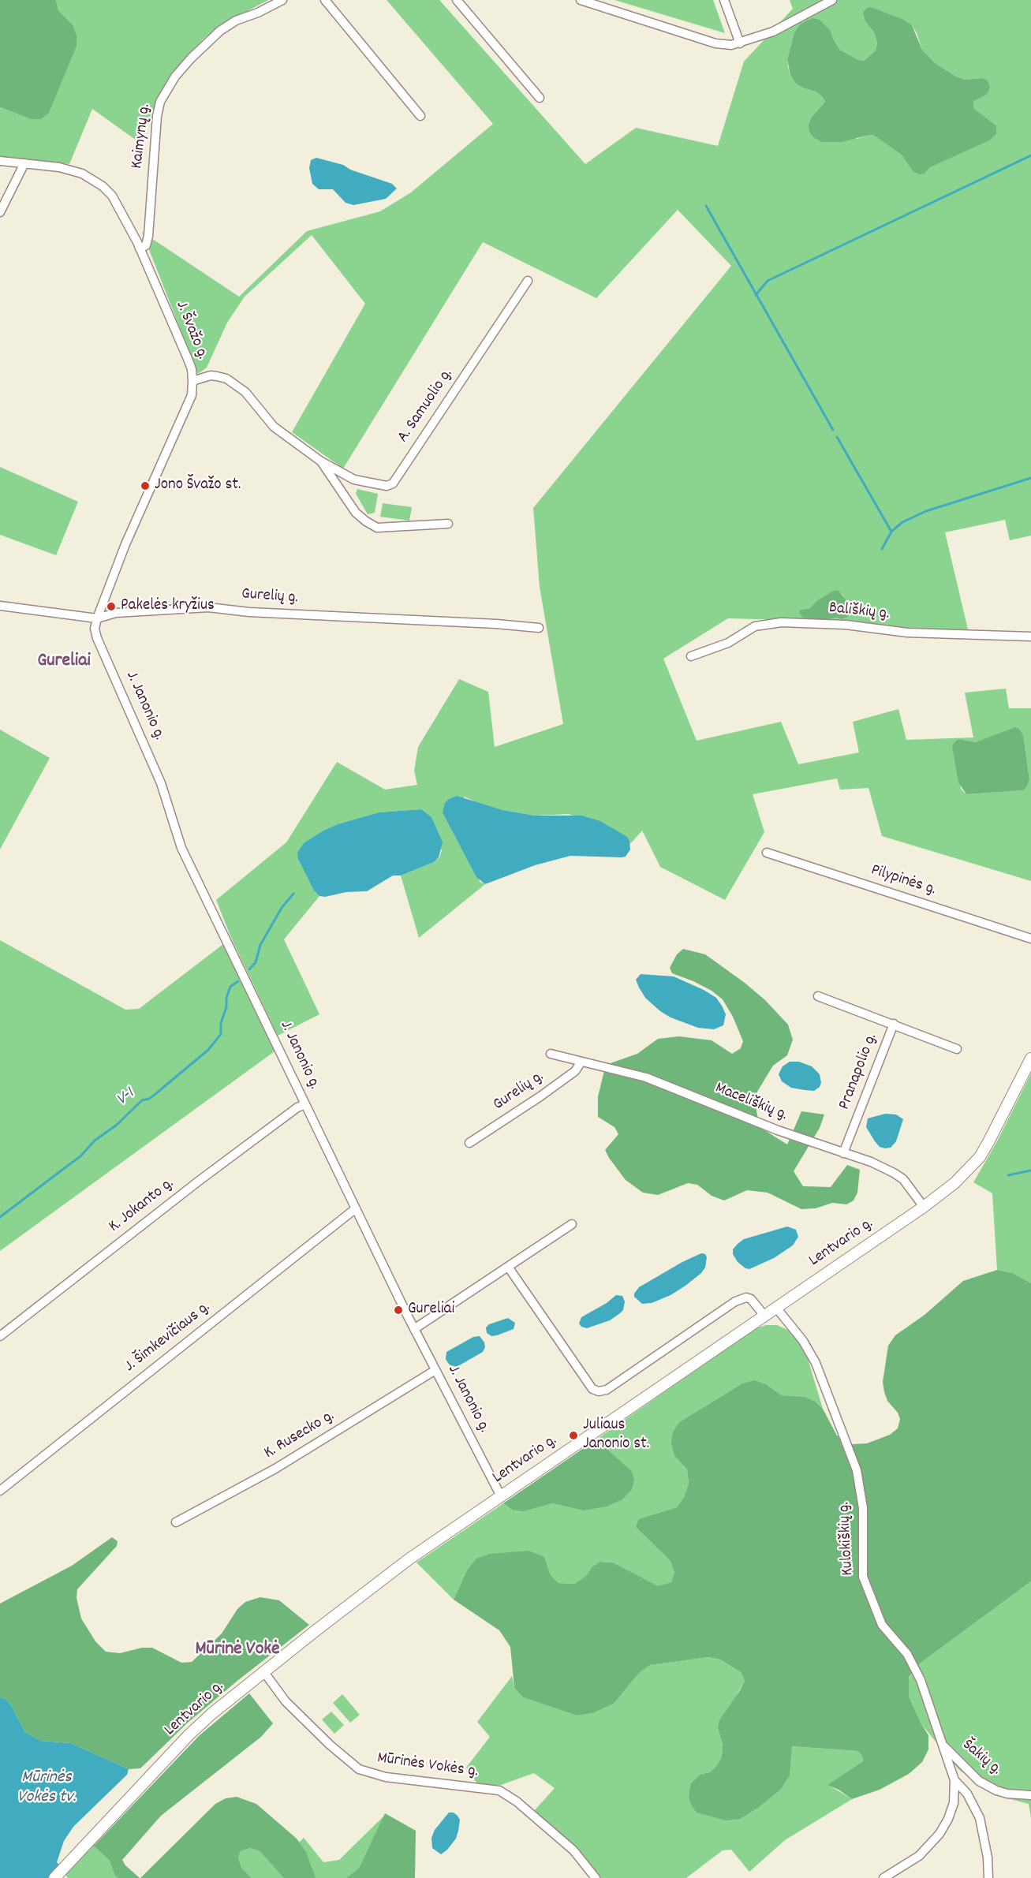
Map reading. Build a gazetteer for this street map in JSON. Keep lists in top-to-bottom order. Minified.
{"streets":{"main road":["Lentvario g."],"street":["Kaimynų g.","J. Švažo g.","A. Samuolio g.","Gurelių g.","Bališkių g.","J. Janonio g.","Pilypinės g.","Pranapolio g.","Maceliškių g.","K. Jokanto g.","J. Šimkevičiaus g.","K. Rusecko g.","Kulokiškių g.","Šakių g.","Mūrinės Vokės g."]},"crossings":[["Kaimynų g.","J. Švažo g."],["J. Švažo g.","Gurelių g."],["J. Švažo g.","J. Janonio g."],["Gurelių g.","J. Janonio g."],["Gurelių g.","Maceliškių g."],["J. Janonio g.","K. Jokanto g."],["J. Janonio g.","Lentvario g."],["J. Janonio g.","J. Šimkevičiaus g."],["J. Janonio g.","K. Rusecko g."],["Pranapolio g.","Maceliškių g."],["Maceliškių g.","Lentvario g."],["Lentvario g.","Kulokiškių g."],["Lentvario g.","Mūrinės Vokės g."],["Kulokiškių g.","Šakių g."]],"districts":["Gureliai","Mūrinė Vokė"],"water":["V-1","Mūrinės Vokės tv."],"places":["Jono Švažo st.","Pakelės kryžius","Gureliai","Juliaus Janonio st."]}
